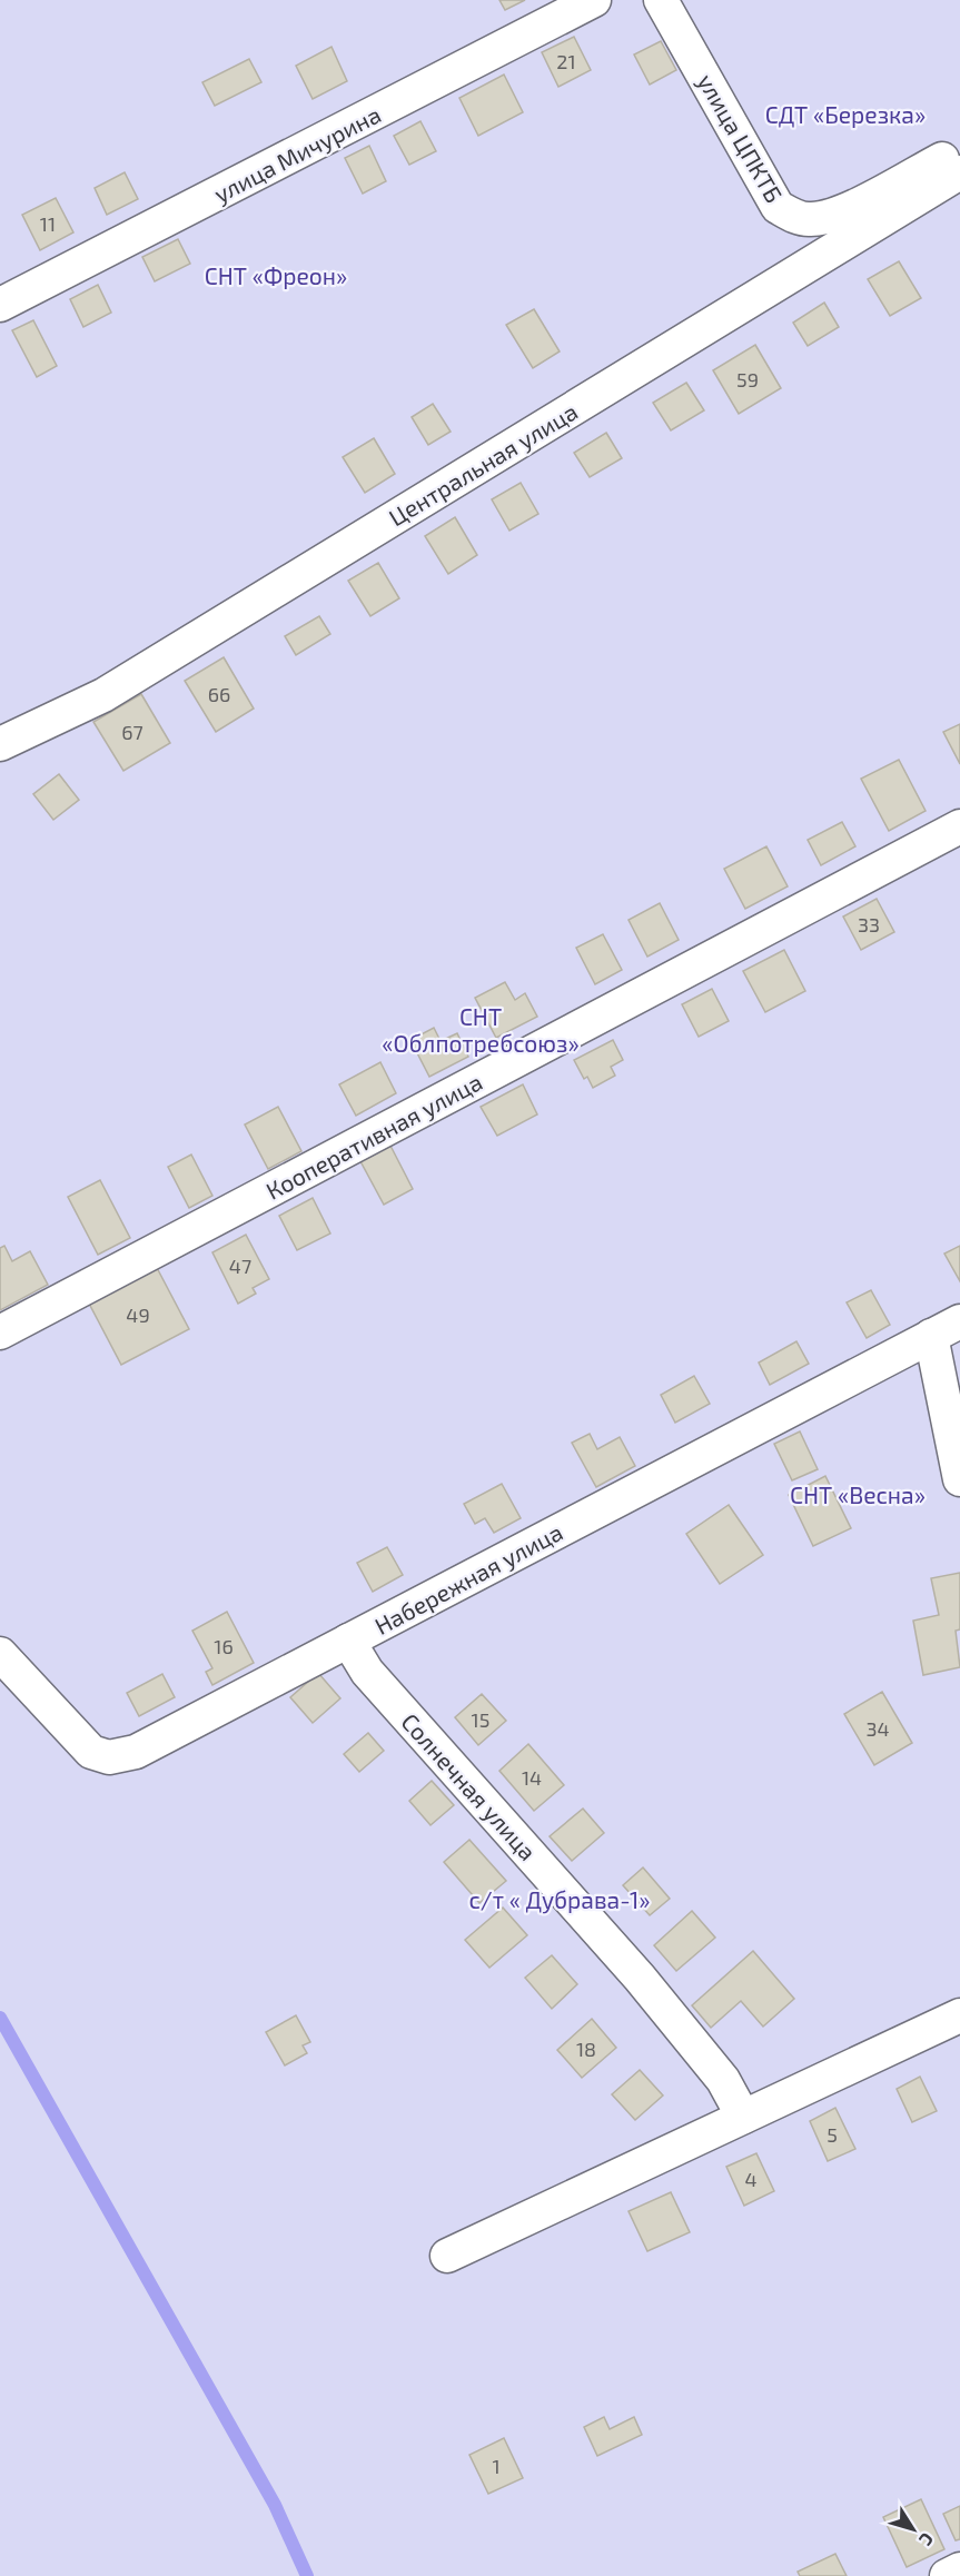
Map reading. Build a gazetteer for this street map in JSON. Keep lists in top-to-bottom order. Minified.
{"streets":{"street":["улица ЦПКТБ","улица Мичурина","Центральная улица","Кооперативная улица","Набережная улица","Солнечная улица"]},"crossings":[["Набережная улица","Солнечная улица"]],"parks":["СДТ «Березка»","СНТ «Фреон»","СНТ «Облпотребсоюз»","СНТ «Весна»","с/т « Дубрава-1»"],"house_numbers":["21","11","59","66","67","33","47","49","16","15","34","14","18","5","4","1"],"north":"bottom right"}
